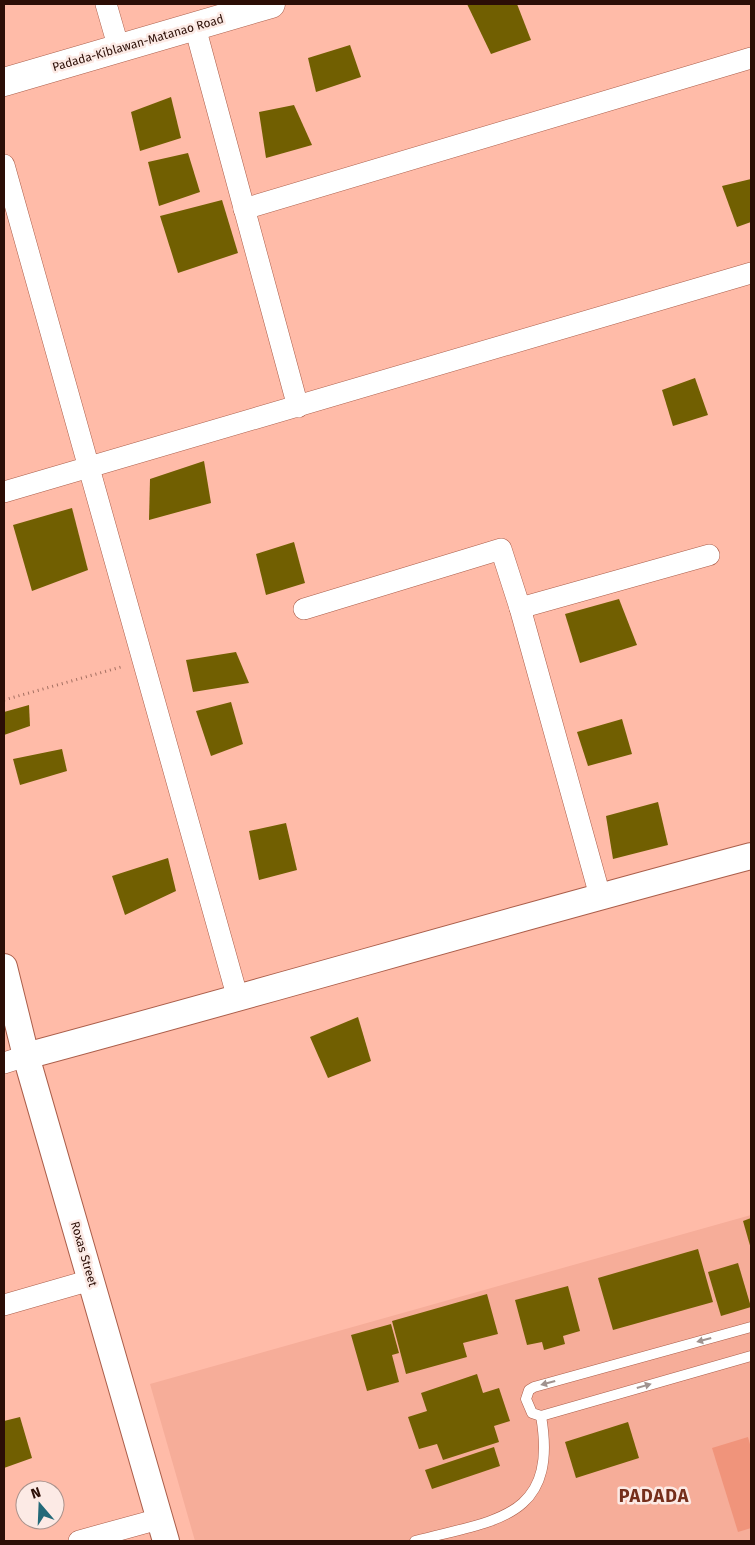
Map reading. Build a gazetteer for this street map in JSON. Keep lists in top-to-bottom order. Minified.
{"streets":{"main road":["Padada-Kiblawan-Matanao Road"],"street":["Roxas Street"]},"districts":["PADADA"],"north":"top"}
